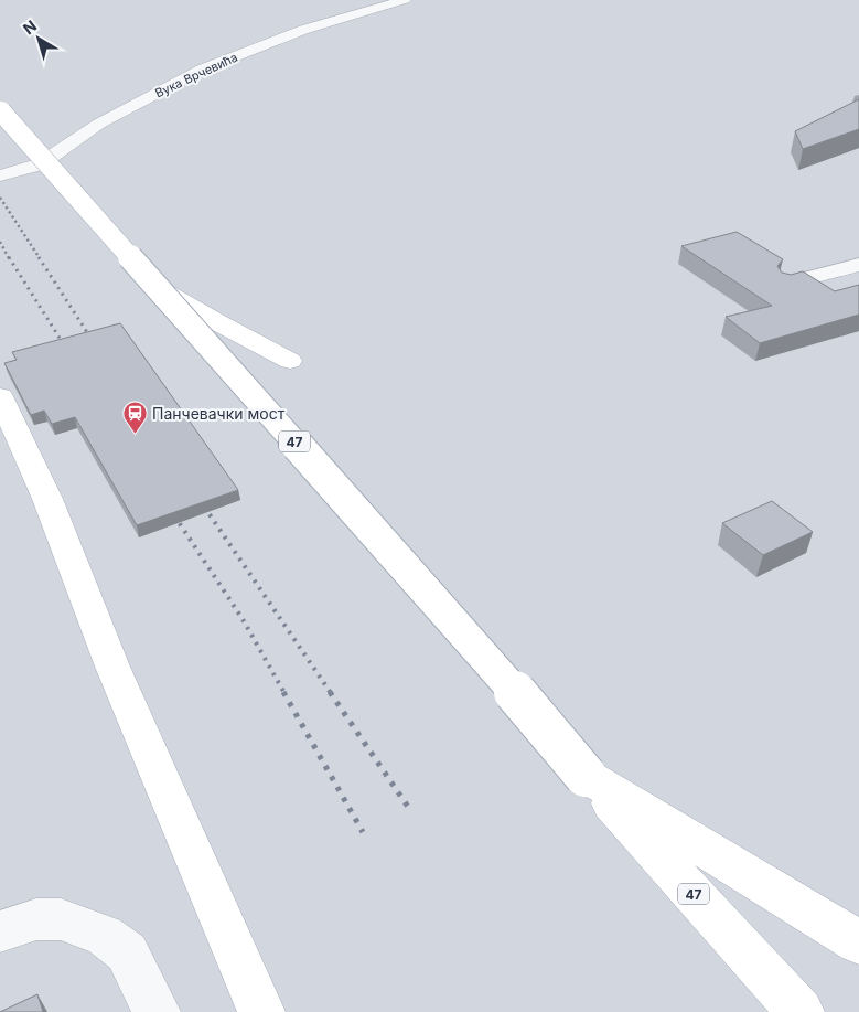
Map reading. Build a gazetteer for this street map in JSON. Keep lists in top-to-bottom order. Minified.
{"streets":{"main road":["47"],"street":["Вука Врчевића"]},"places":{"station":["Панчевачки мост"]},"north":"top left"}
